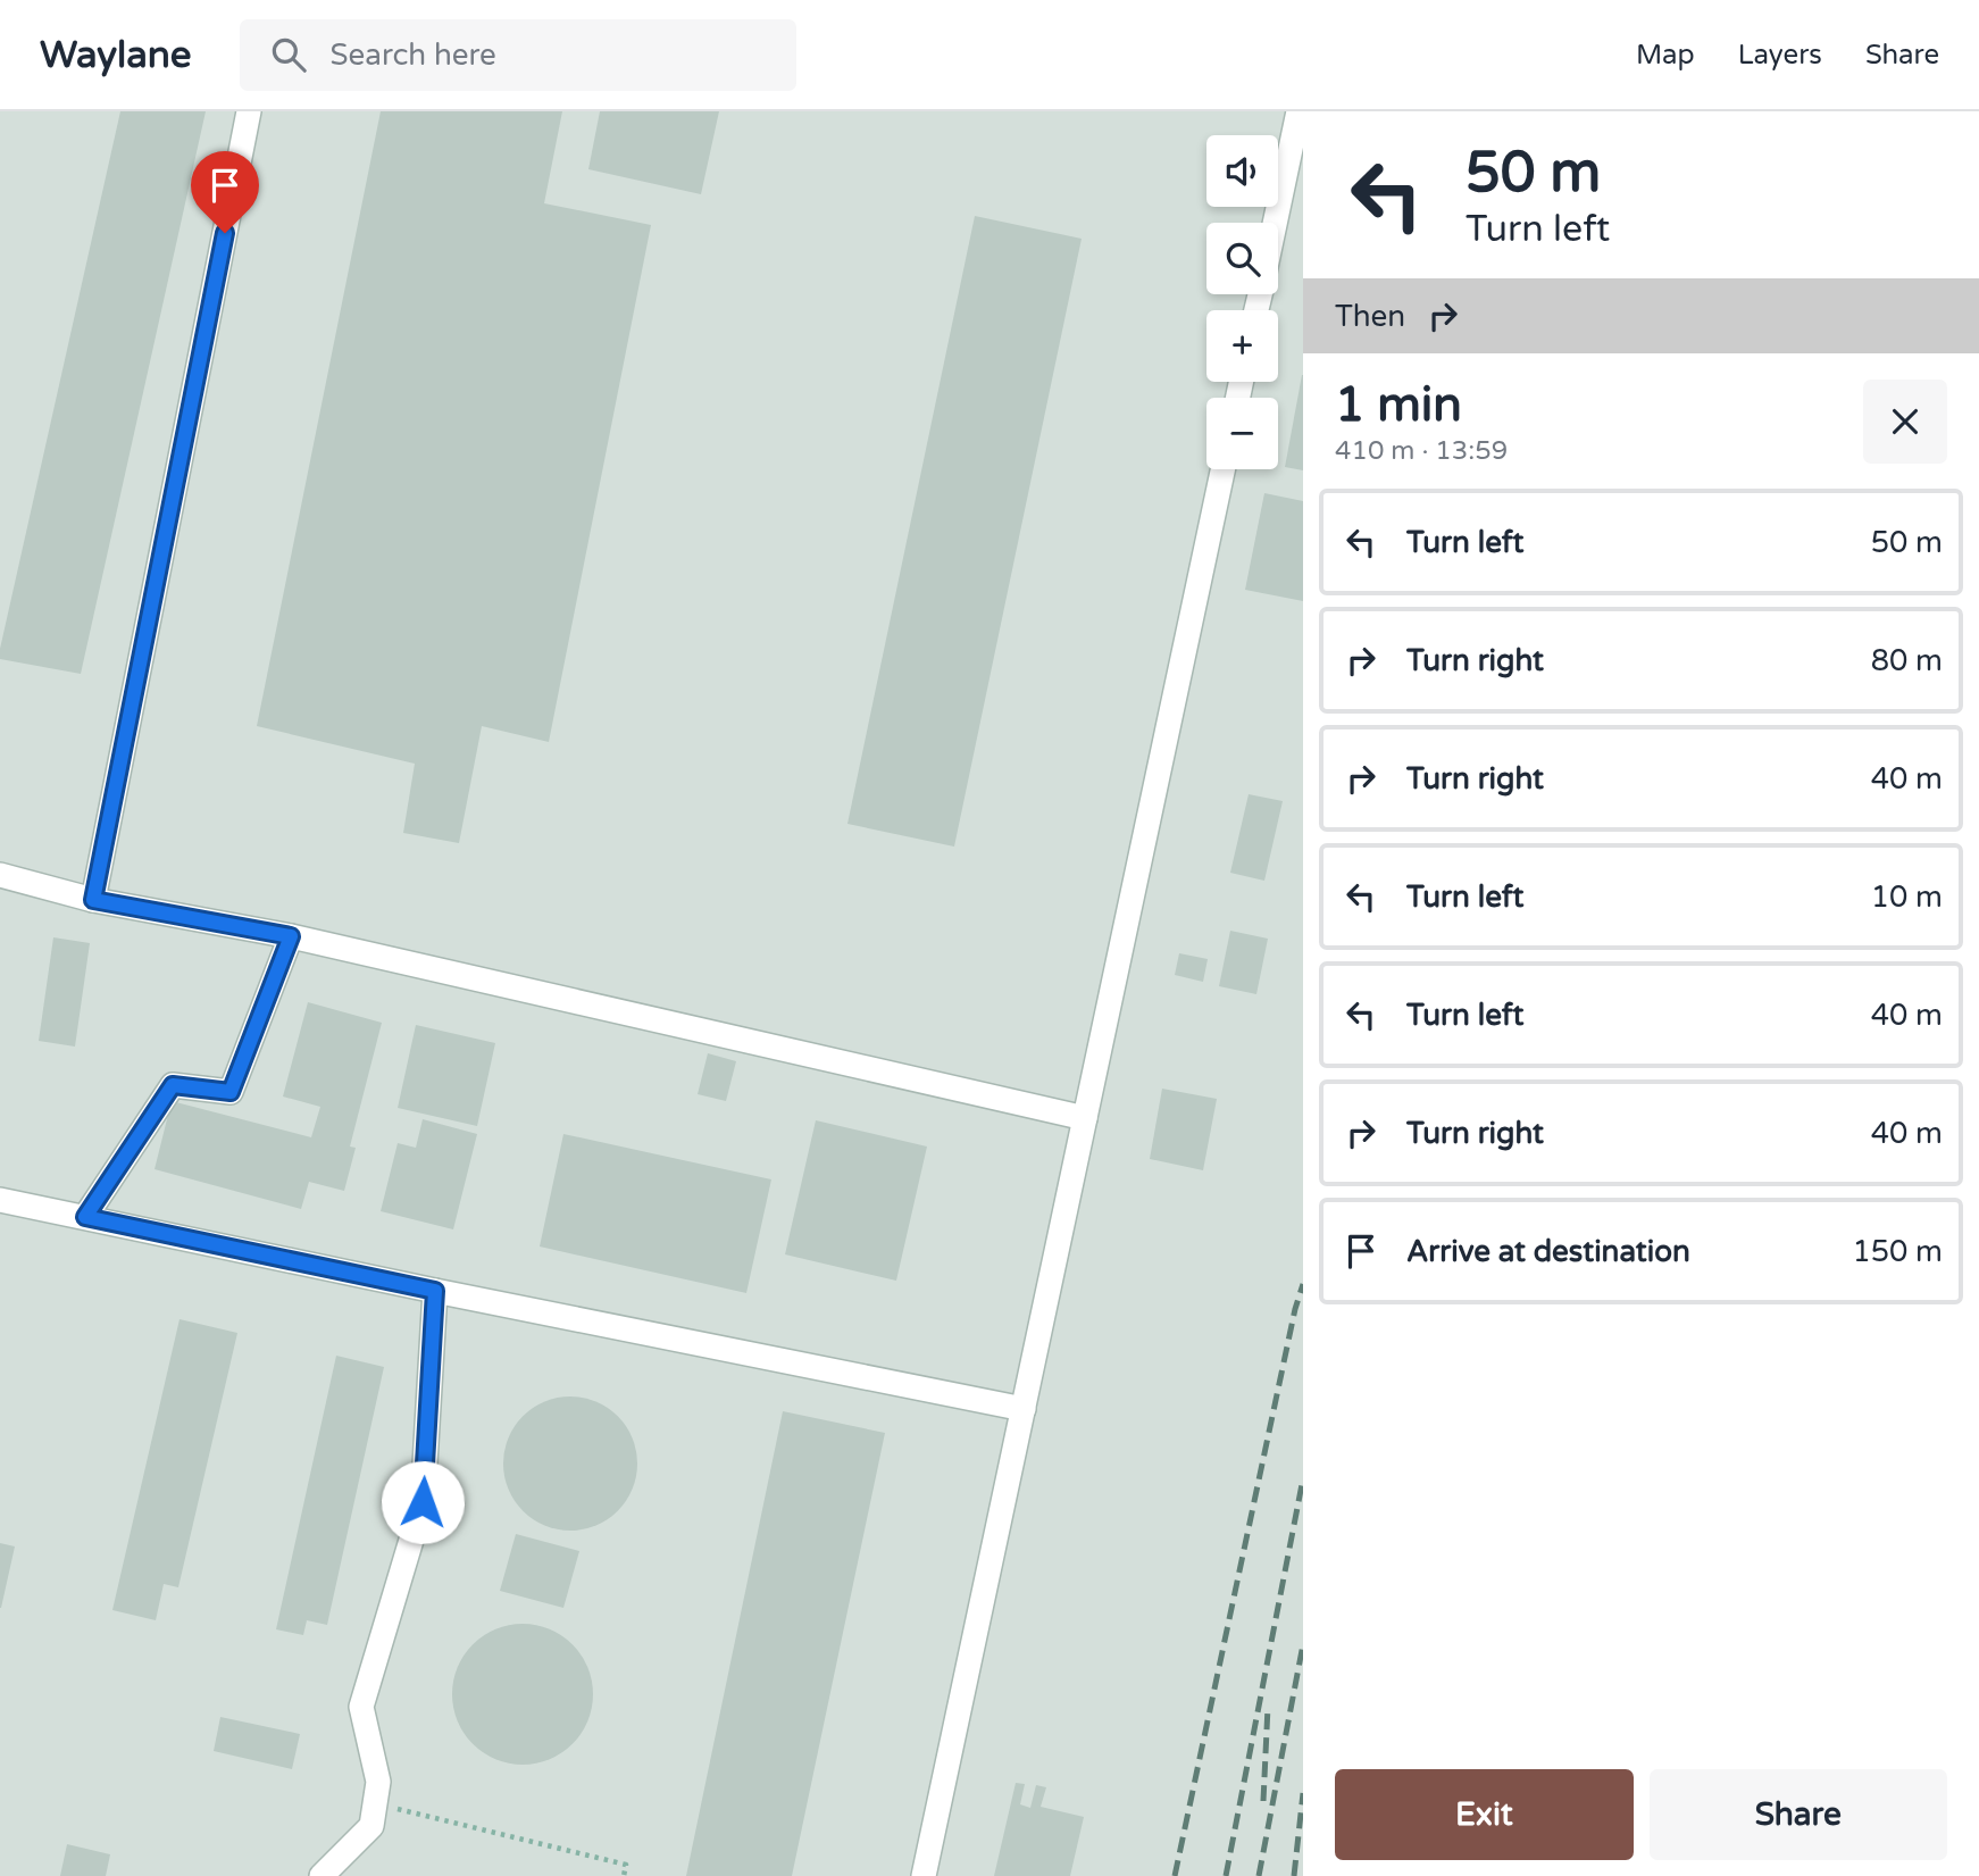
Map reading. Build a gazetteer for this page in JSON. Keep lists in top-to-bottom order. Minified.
{"page":{"header":"Waylane","search":"Search here","nav":["Map","Layers","Share"],"turn":["50 m","Turn left"],"map_buttons":["+","−"],"then":"Then","heading":["1 min","410 m · 13:59"],"list":[{"name":"Turn left","value":"50 m"},{"name":"Turn right","value":"80 m"},{"name":"Turn right","value":"40 m"},{"name":"Turn left","value":"10 m"},{"name":"Turn left","value":"40 m"},{"name":"Turn right","value":"40 m"},{"name":"Arrive at destination","value":"150 m"}],"buttons":["Exit","Share"]}}
